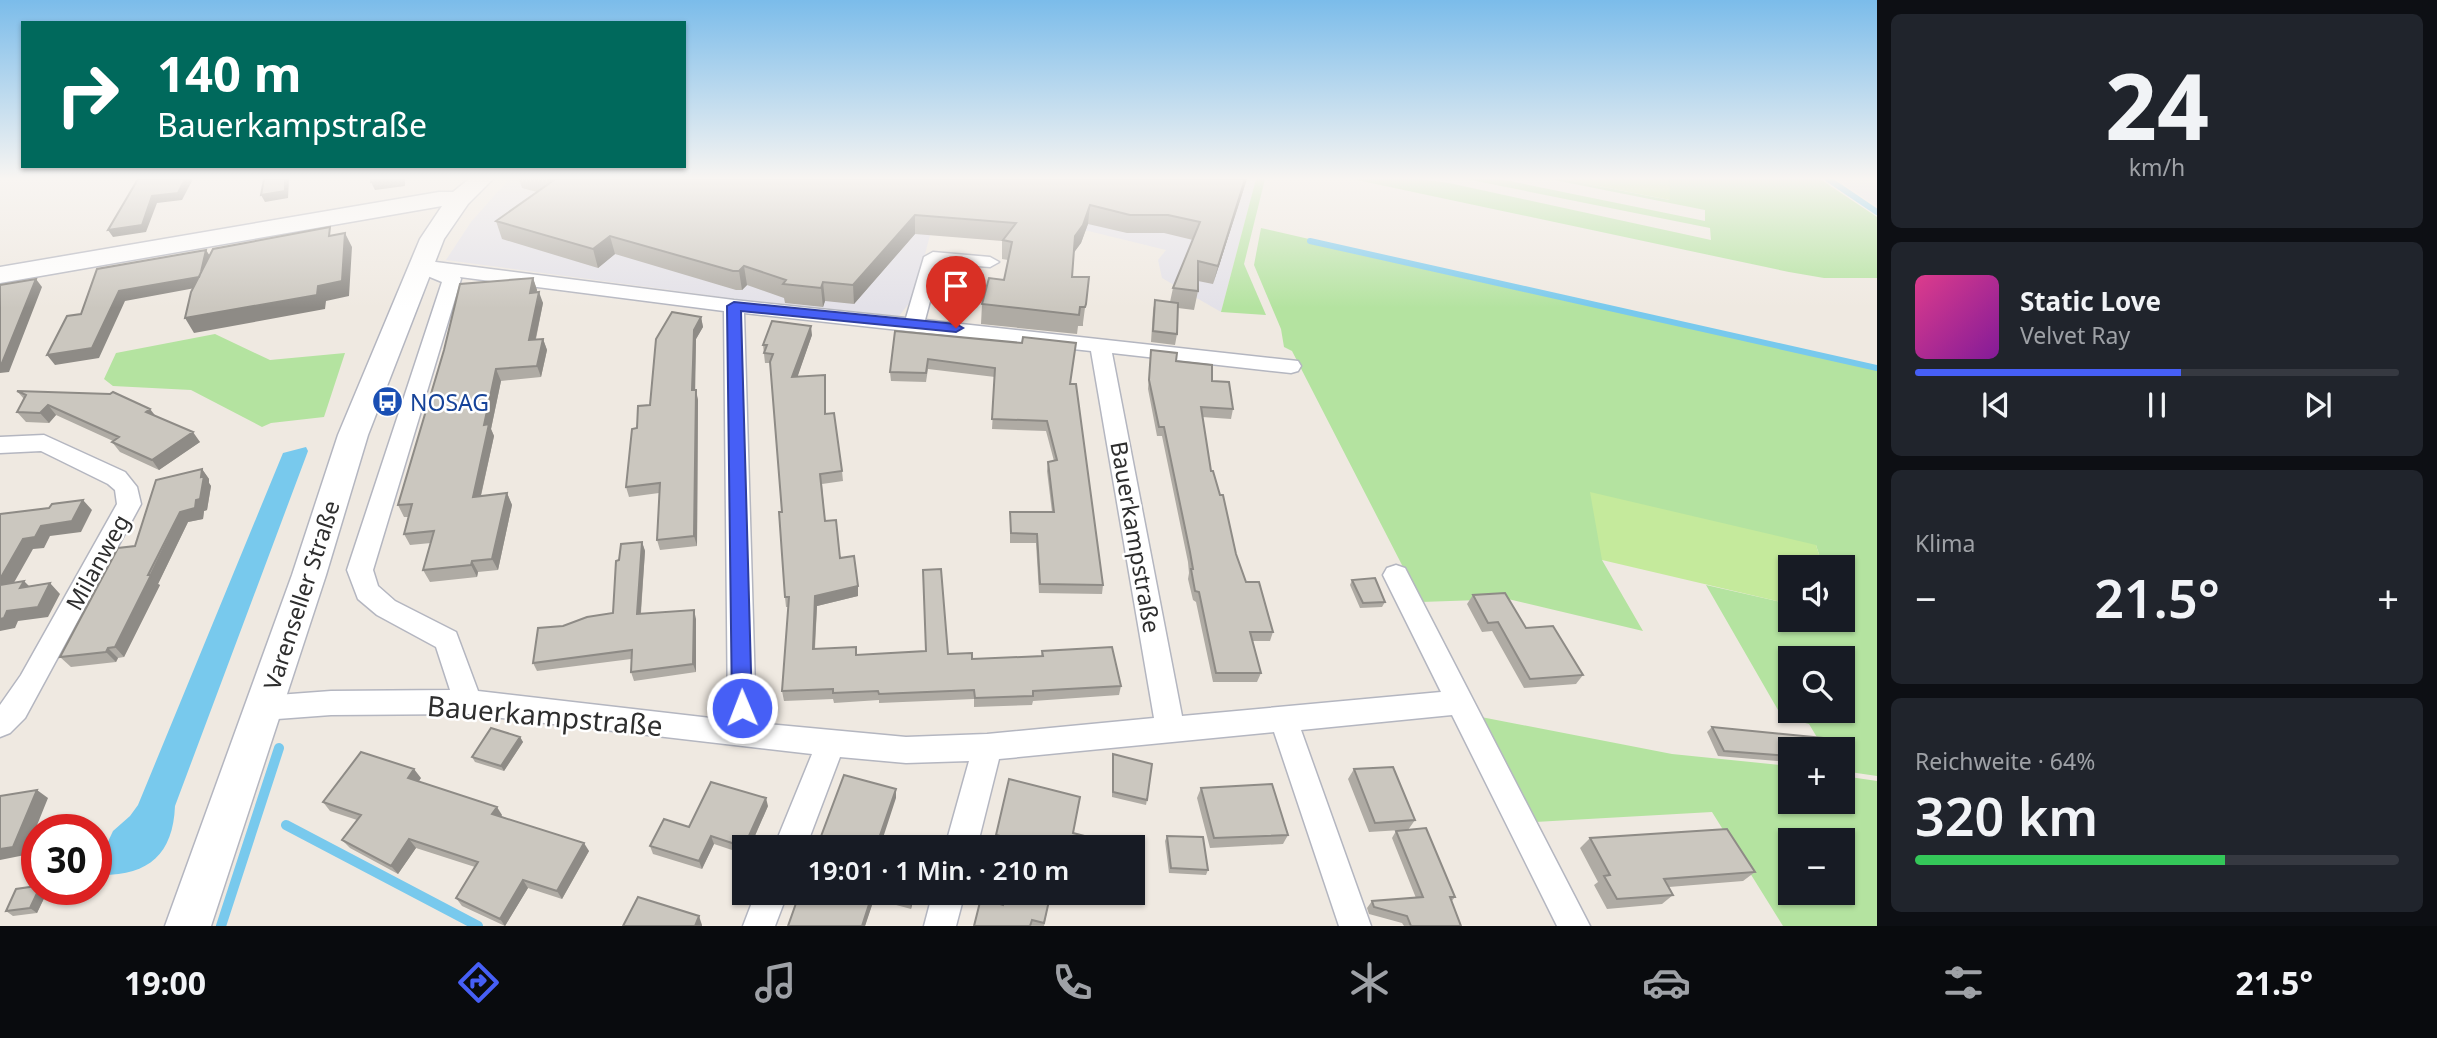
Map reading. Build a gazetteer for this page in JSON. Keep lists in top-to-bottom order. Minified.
{"streets":{"main road":["Varenseller Straße"],"street":["Bauerkampstraße","Milanweg"]},"crossings":[["Bauerkampstraße","Varenseller Straße"]],"places":{"bus stop":["NOSAG"]},"page":{"tile":[["24","km/h"],"Klima",["Reichweite · 64%","320 km"]],"turn":["140 m","Bauerkampstraße"],"song":["Static Love","Velvet Ray"],"map_buttons":["+","−"],"heat":["−","21.5°","+"],"limit":"30","trip":"19:01 · 1 Min. · 210 m","tabs":["19:00","21.5°"]}}
